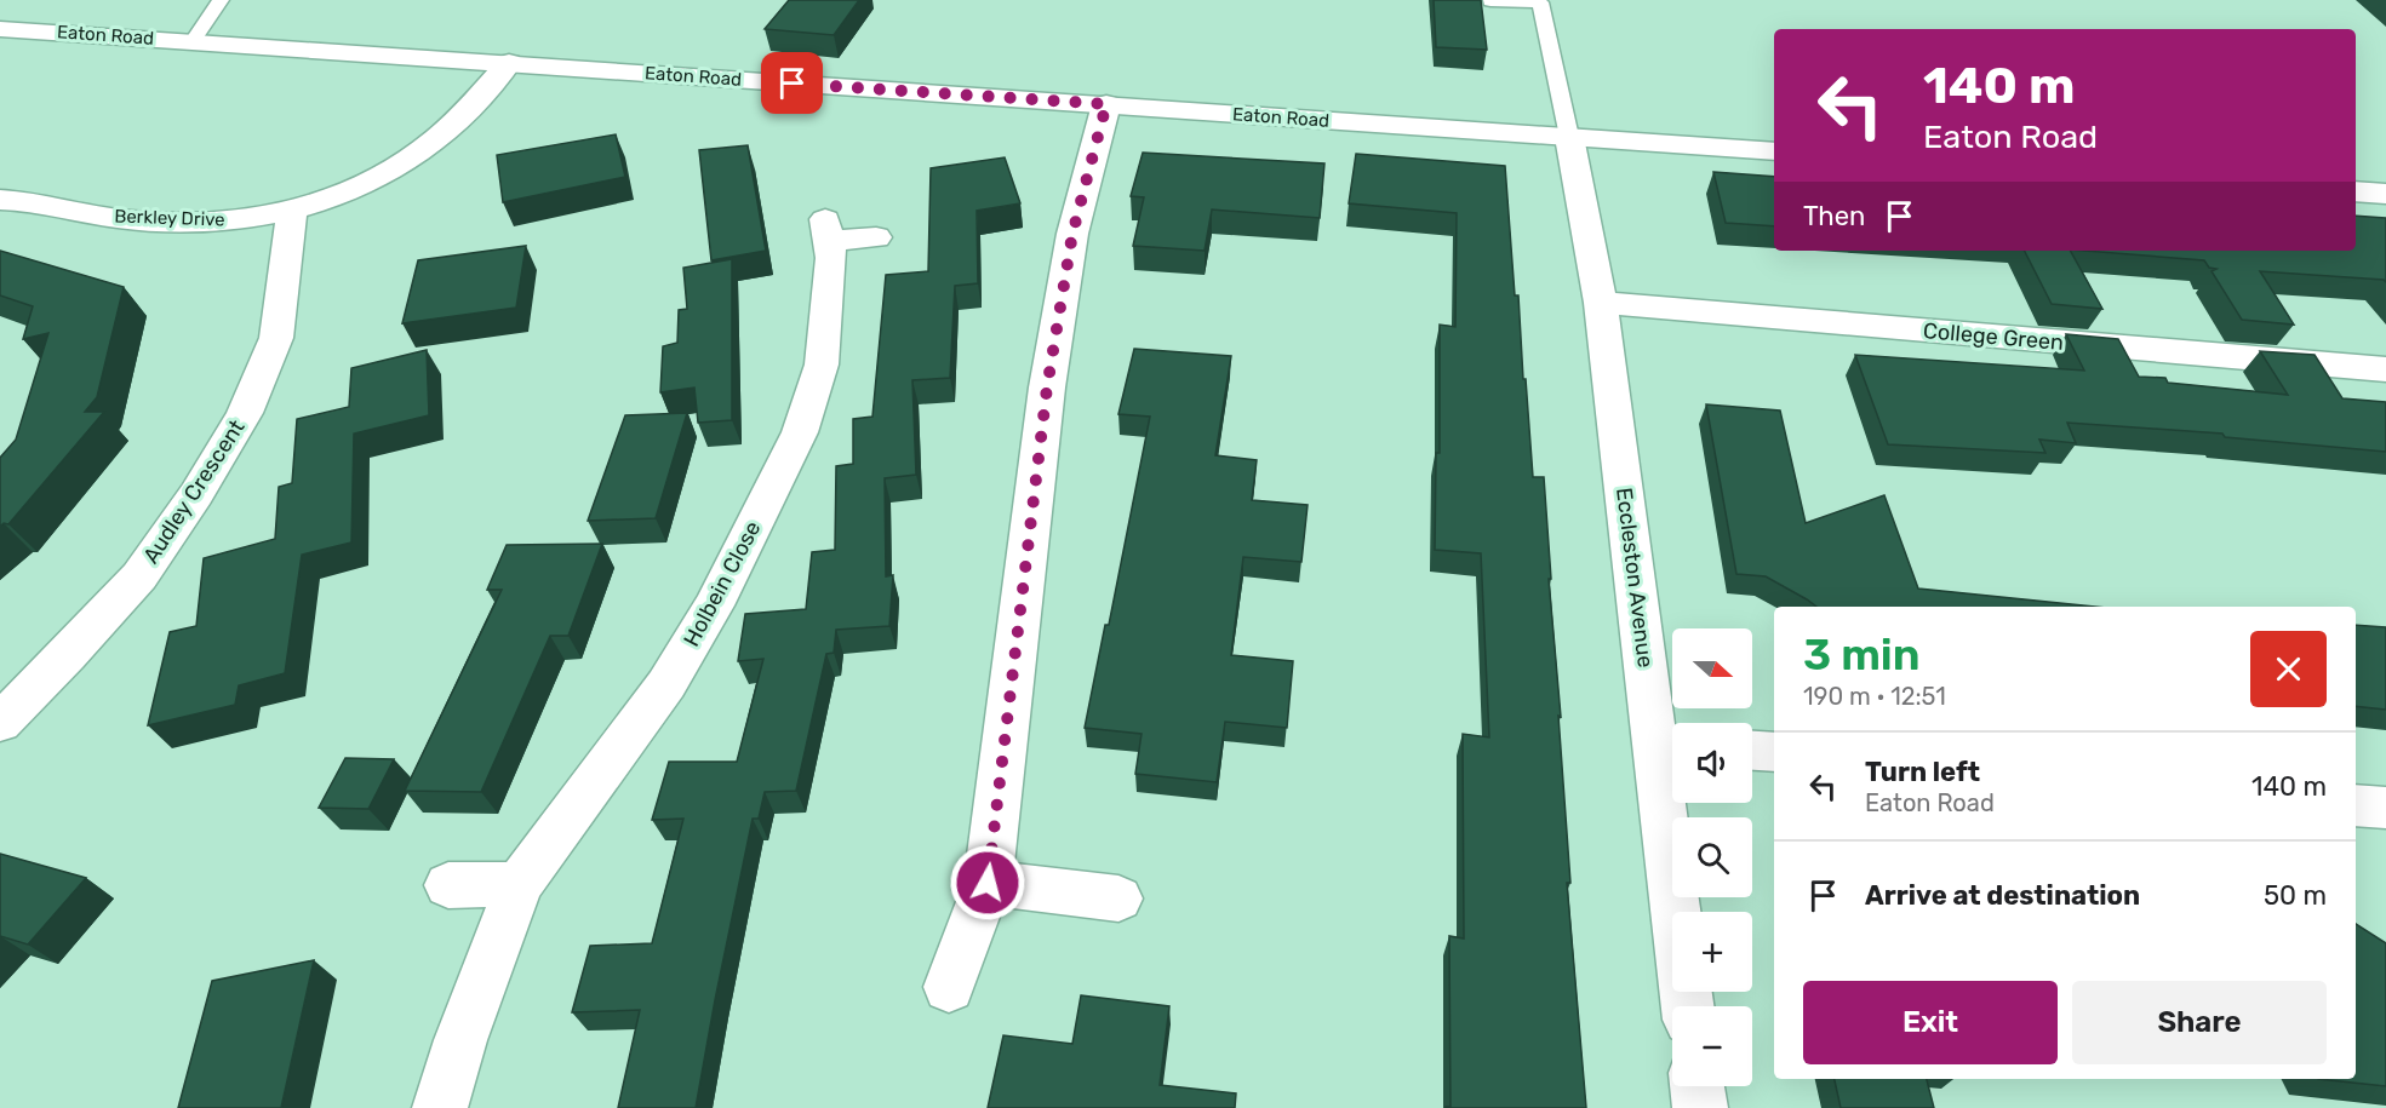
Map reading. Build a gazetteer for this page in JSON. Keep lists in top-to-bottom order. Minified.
{"streets":{"street":["Eaton Road","Berkley Drive","College Green","Audley Crescent","Eccleston Avenue","Holbein Close"]},"crossings":[["Eaton Road","Berkley Drive"],["Eaton Road","Eccleston Avenue"],["Berkley Drive","Audley Crescent"],["College Green","Eccleston Avenue"]],"north":"right","page":{"turn":["140 m","Eaton Road"],"then":"Then","heading":["3 min","190 m · 12:51"],"map_buttons":["+","−"],"list":[{"name":"Turn left","note":"Eaton Road","value":"140 m"},{"name":"Arrive at destination","value":"50 m"}],"buttons":["Exit","Share"]}}
